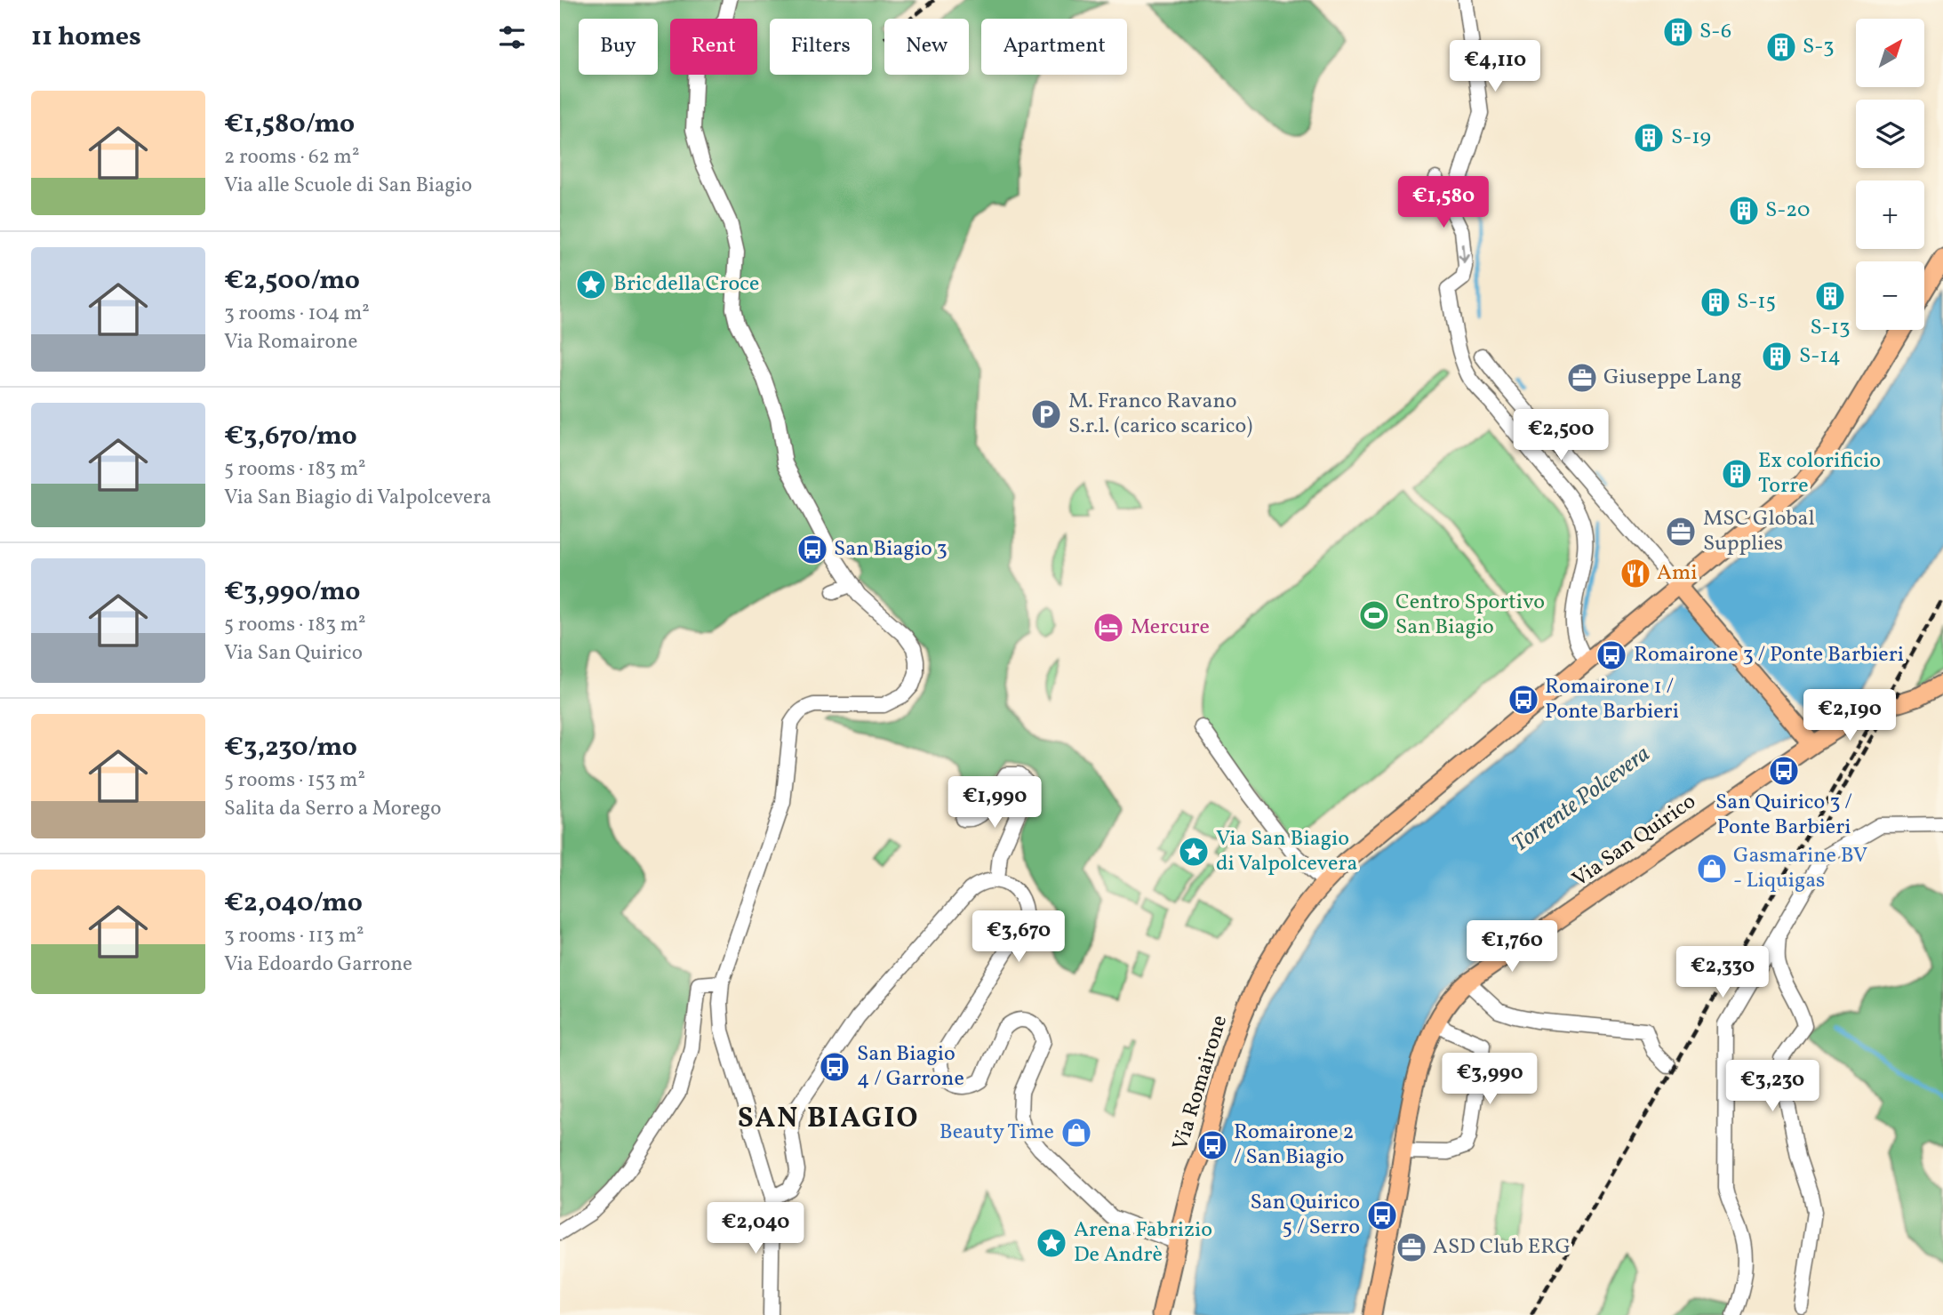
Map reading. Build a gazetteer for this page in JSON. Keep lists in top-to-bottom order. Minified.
{"streets":{"main road":["Via San Quirico","Via Romairone"]},"districts":["SAN BIAGIO"],"water":["Torrente Polcevera"],"places":{"building":["S-6","S-3","S-19","S-20","S-13","S-15","S-14","Ex colorificio Torre"],"place":["Bric della Croce","Via San Biagio di Valpolcevera","Arena Fabrizio De Andrè"],"office":["Giuseppe Lang","MSC Global Supplies","ASD Club ERG"],"parking":["M. Franco Ravano S.r.l. (carico scarico)"],"bus stop":["San Biagio 3","Romairone 3 / Ponte Barbieri","Romairone 1 / Ponte Barbieri","San Quirico 3 / Ponte Barbieri","San Biagio 4 / Garrone","Romairone 2 / San Biagio","San Quirico 5 / Serro"],"restaurant":["Ami"],"sports":["Centro Sportivo San Biagio"],"hotel":["Mercure"],"shop":["Gasmarine BV - Liquigas","Beauty Time"]},"north":"top right","page":{"heading":"11 homes","map_buttons":["+","−"],"chip":["Buy","Rent","Filters","New","Apartment"],"price":["€4,110","€1,580","€2,500","€2,190","€1,990","€3,670","€1,760","€2,330","€3,990","€3,230","€2,040"],"list":[{"name":"€1,580/mo","note":"2 rooms · 62 m² · Via alle Scuole di San Biagio"},{"name":"€2,500/mo","note":"3 rooms · 104 m² · Via Romairone"},{"name":"€3,670/mo","note":"5 rooms · 183 m² · Via San Biagio di Valpolcevera"},{"name":"€3,990/mo","note":"5 rooms · 183 m² · Via San Quirico"},{"name":"€3,230/mo","note":"5 rooms · 153 m² · Salita da Serro a Morego"},{"name":"€2,040/mo","note":"3 rooms · 113 m² · Via Edoardo Garrone"}]}}
